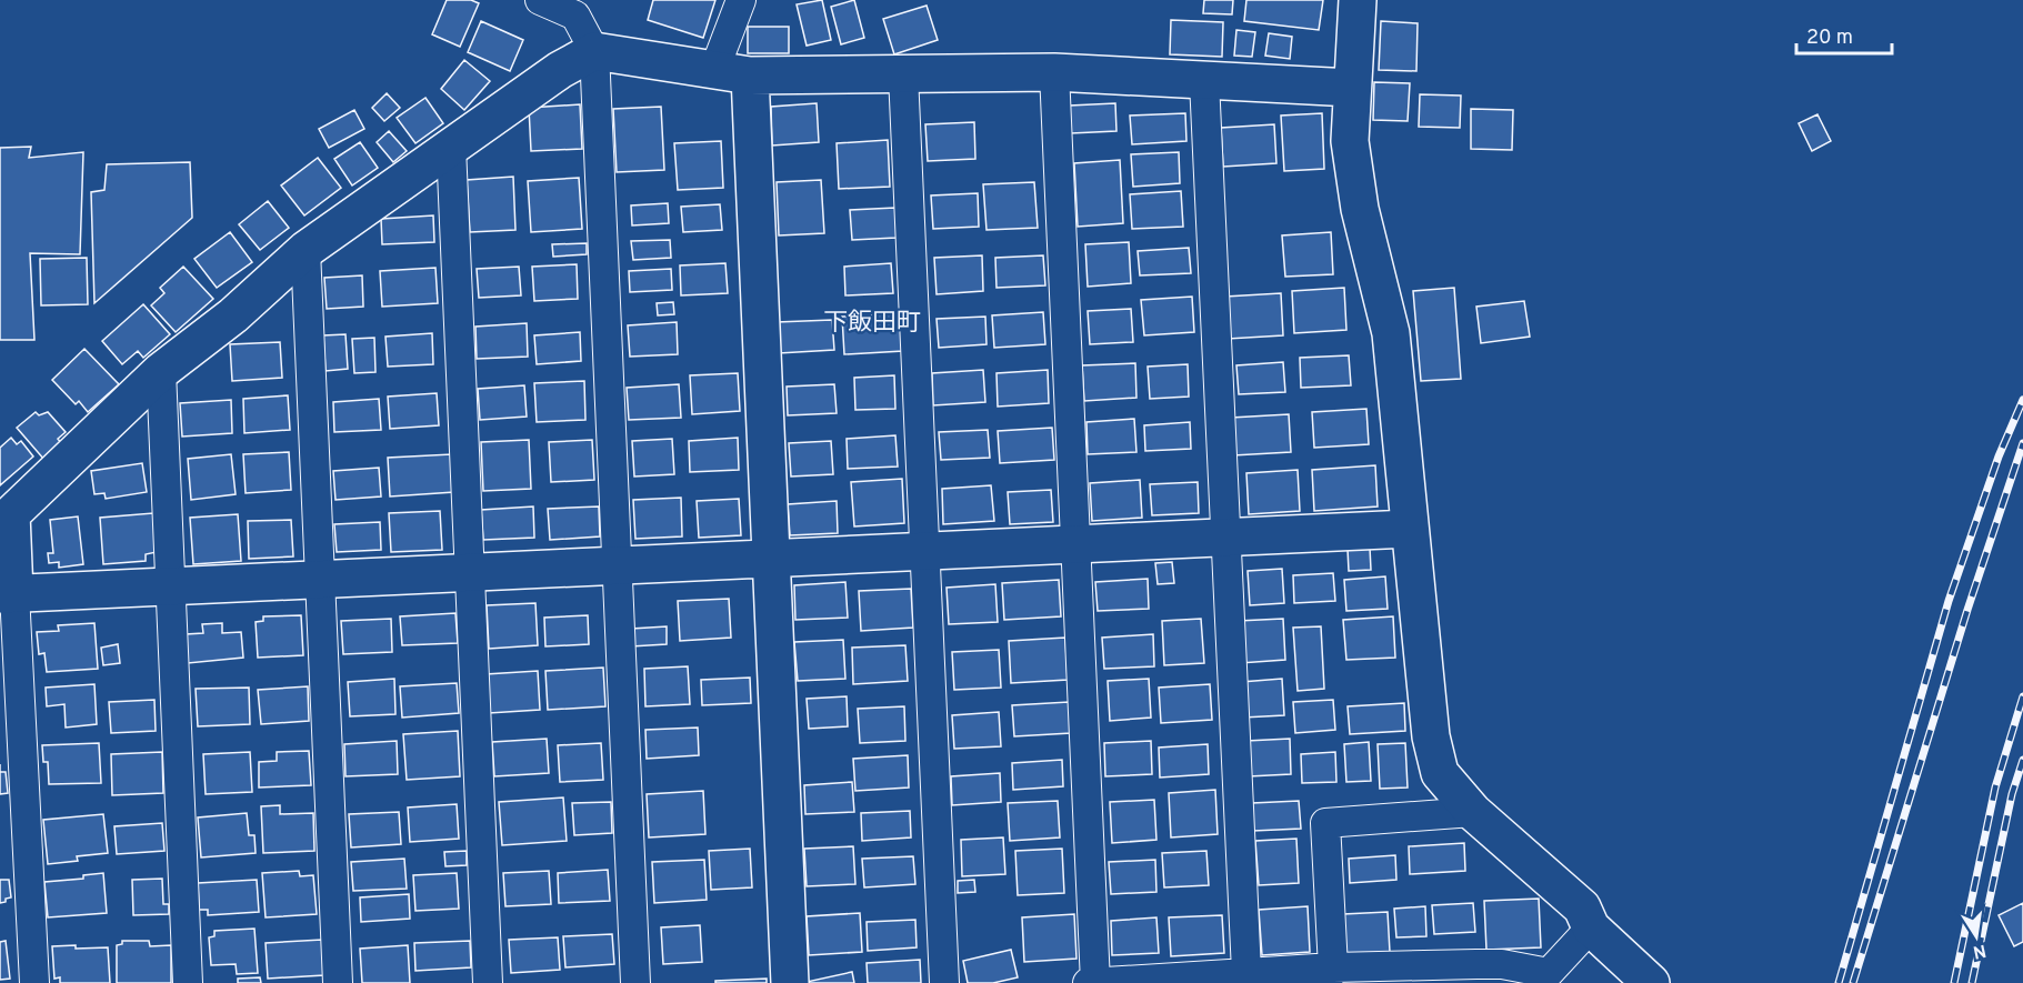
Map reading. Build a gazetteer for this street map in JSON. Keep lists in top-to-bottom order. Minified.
{"districts":["下飯田町"],"scale_bar":"20 m","north":"bottom"}
